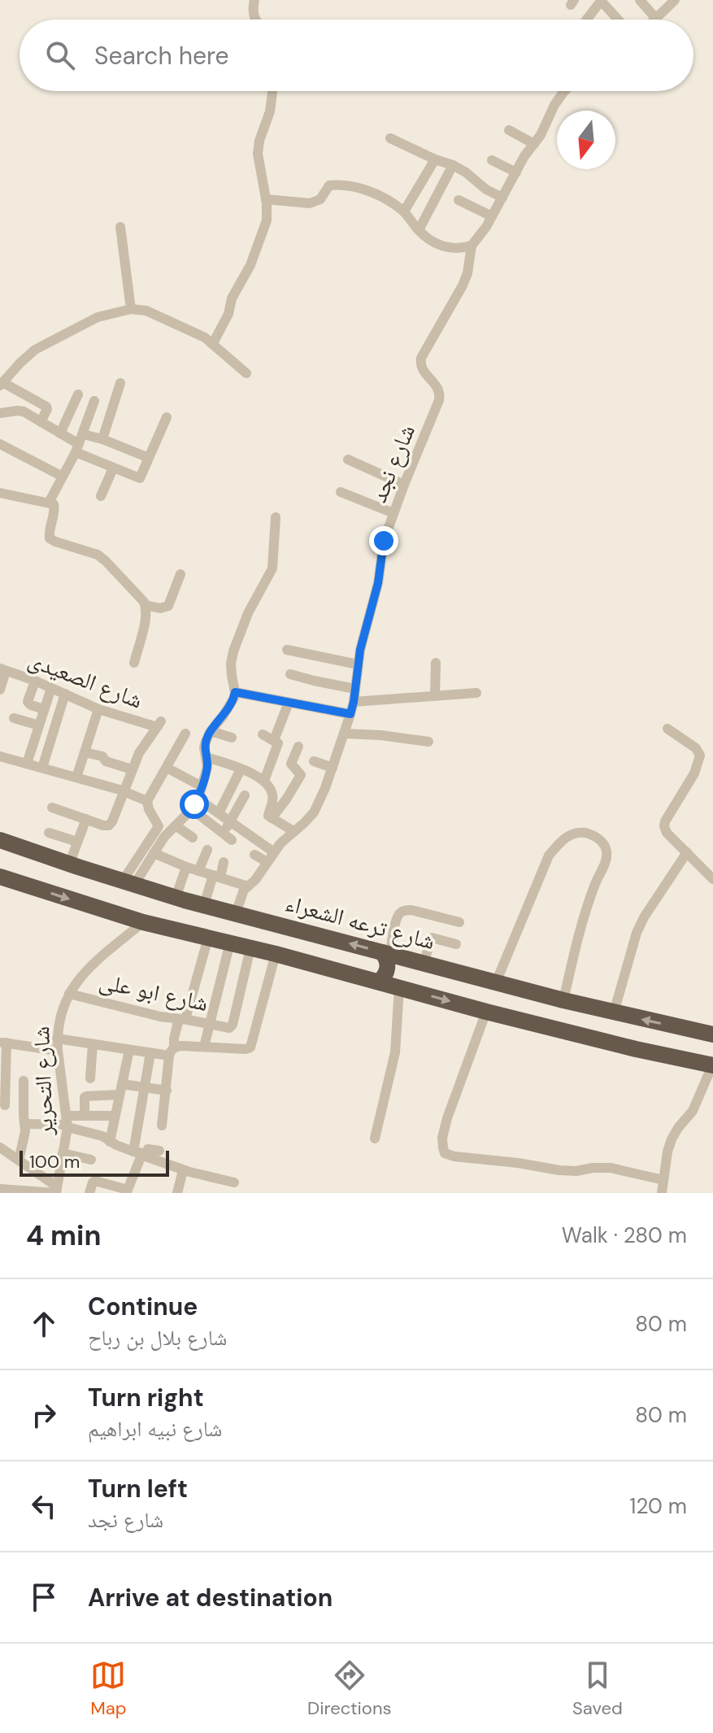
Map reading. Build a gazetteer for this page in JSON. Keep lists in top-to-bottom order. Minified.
{"streets":{"highway":["شارع ترعه الشعراء"],"street":["شارع نجد","شارع الصعيدى","شارع ابو على","شارع التحرير"]},"crossings":[["شارع نجد","شارع ترعه الشعراء"],["شارع ابو على","شارع التحرير"]],"scale_bar":"100 m","north":"bottom","page":{"search":"Search here","scale":"100 m","heading":["4 min","Walk · 280 m"],"list":[["Continue","شارع بلال بن رباح","80 m"],["Turn right","شارع نبيه ابراهيم","80 m"],["Turn left","شارع نجد","120 m"],"Arrive at destination"],"nav":["Map","Directions","Saved"]}}
